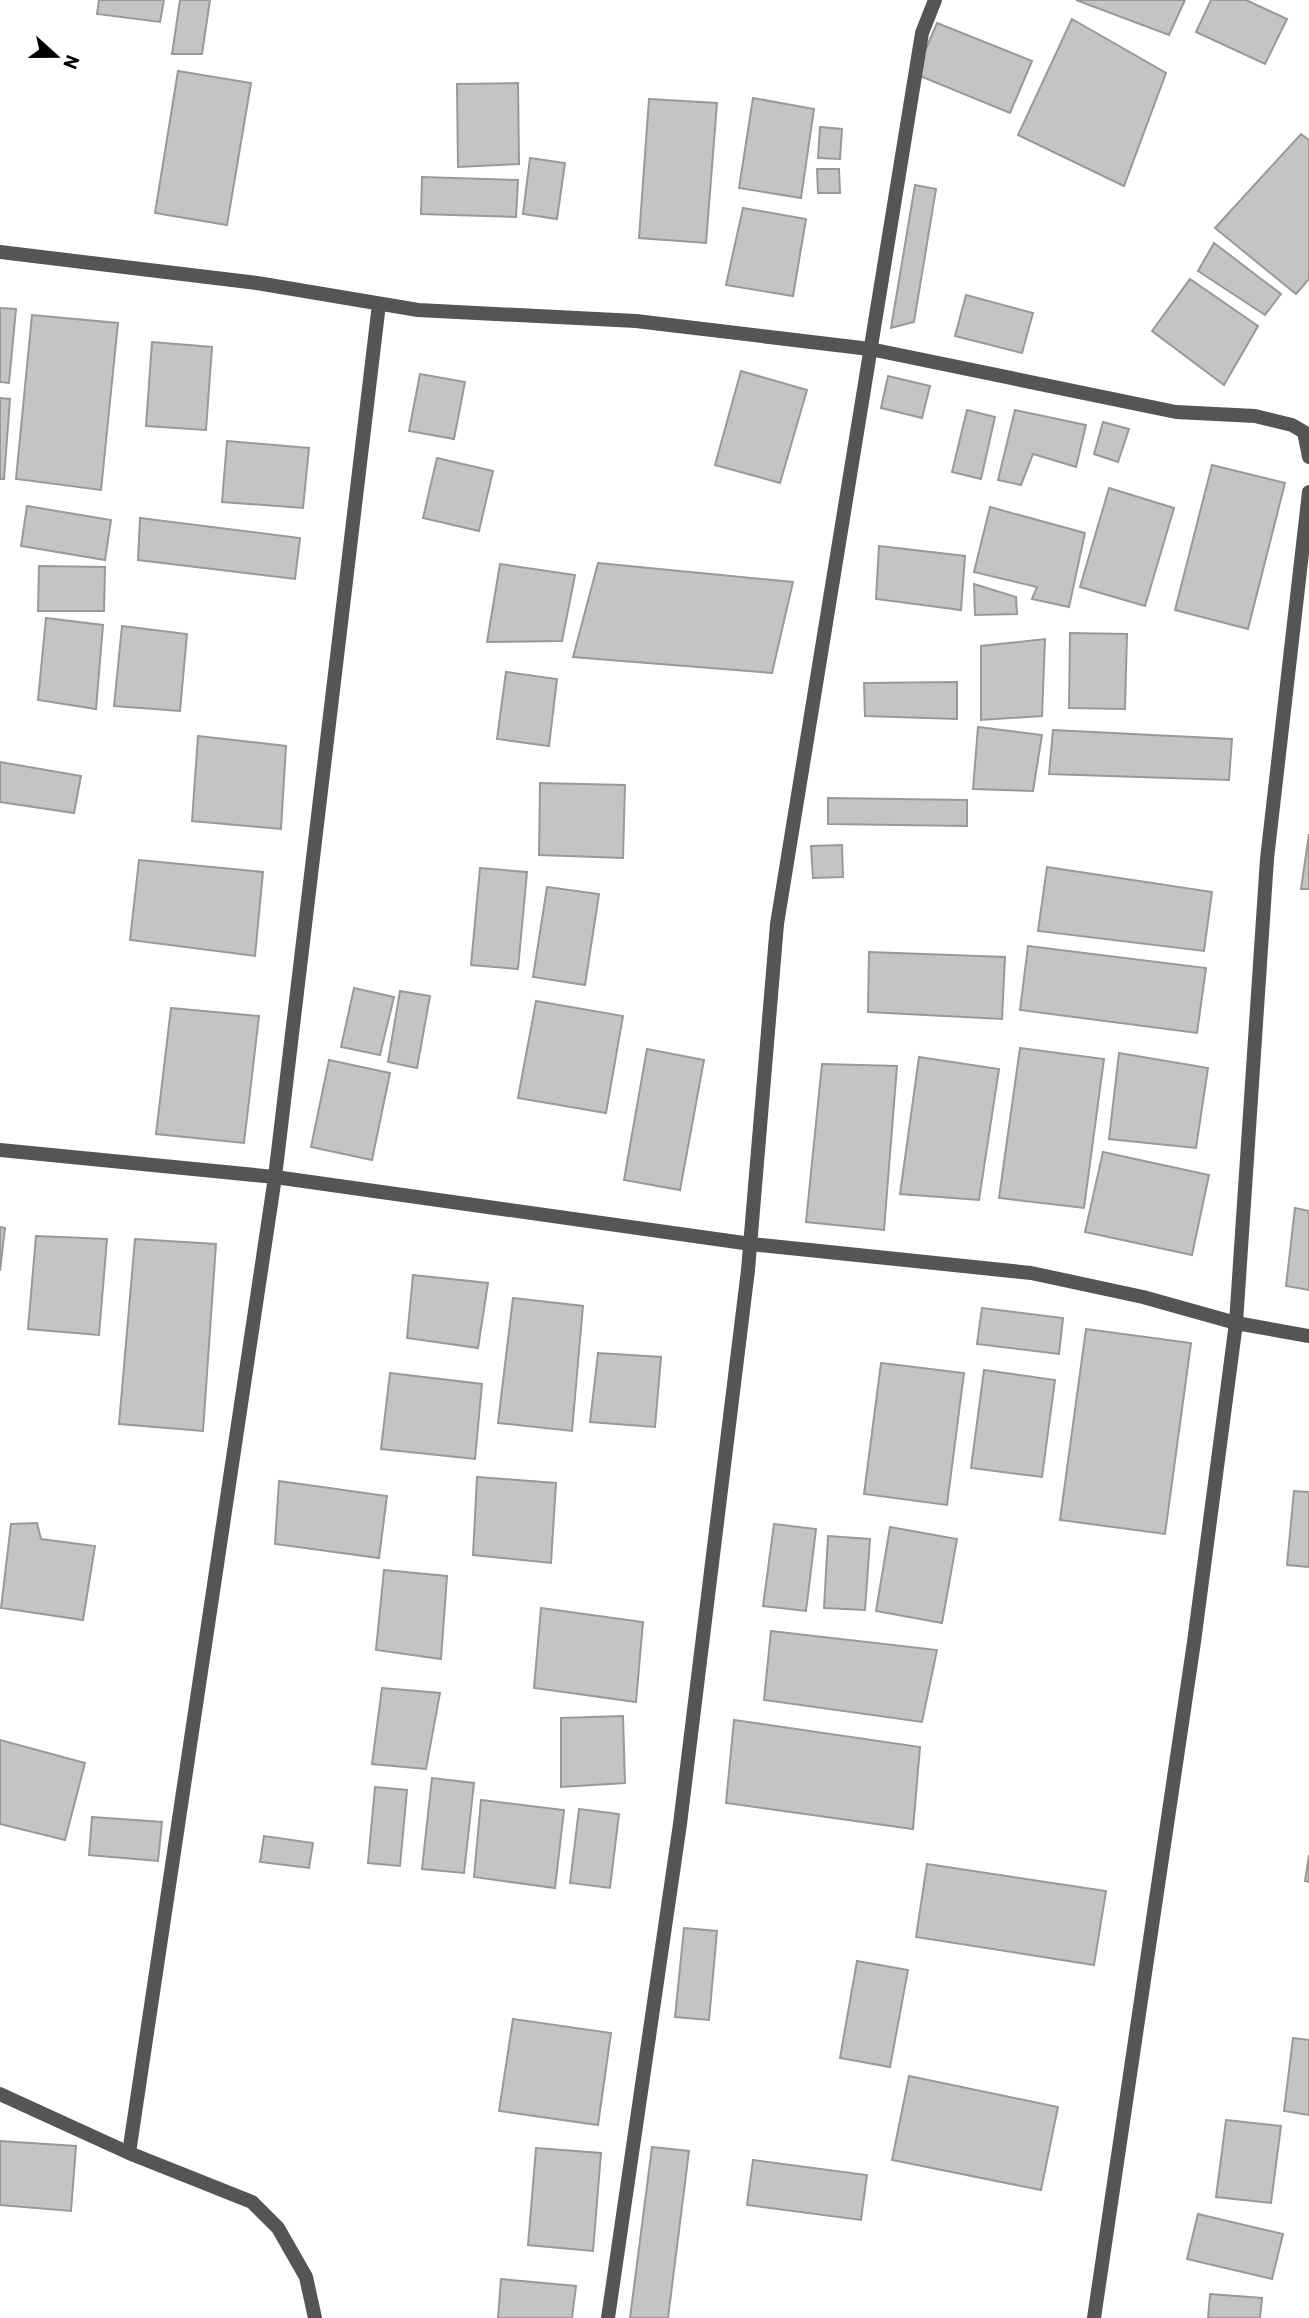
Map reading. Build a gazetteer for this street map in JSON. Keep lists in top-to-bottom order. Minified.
{"north":"right"}
